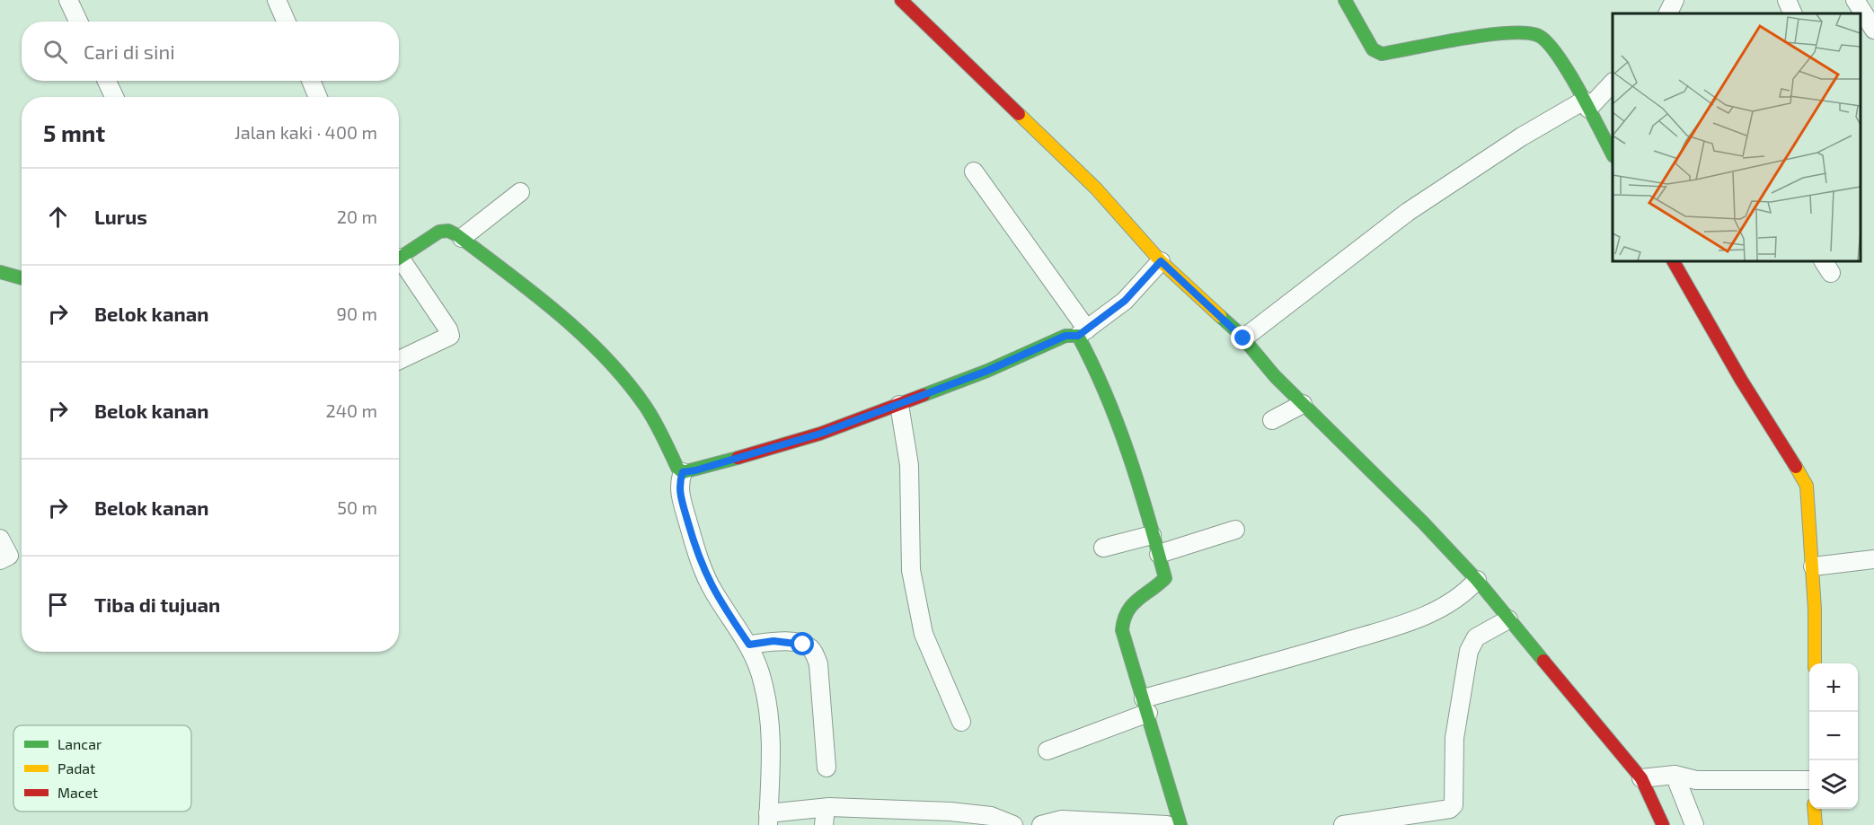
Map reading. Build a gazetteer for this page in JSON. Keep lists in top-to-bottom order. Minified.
{"legend":["Lancar","Padat","Macet"],"page":{"search":"Cari di sini","heading":["5 mnt","Jalan kaki · 400 m"],"list":[["Lurus","20 m"],["Belok kanan","90 m"],["Belok kanan","240 m"],["Belok kanan","50 m"],"Tiba di tujuan"],"map_buttons":["+","−"]}}
